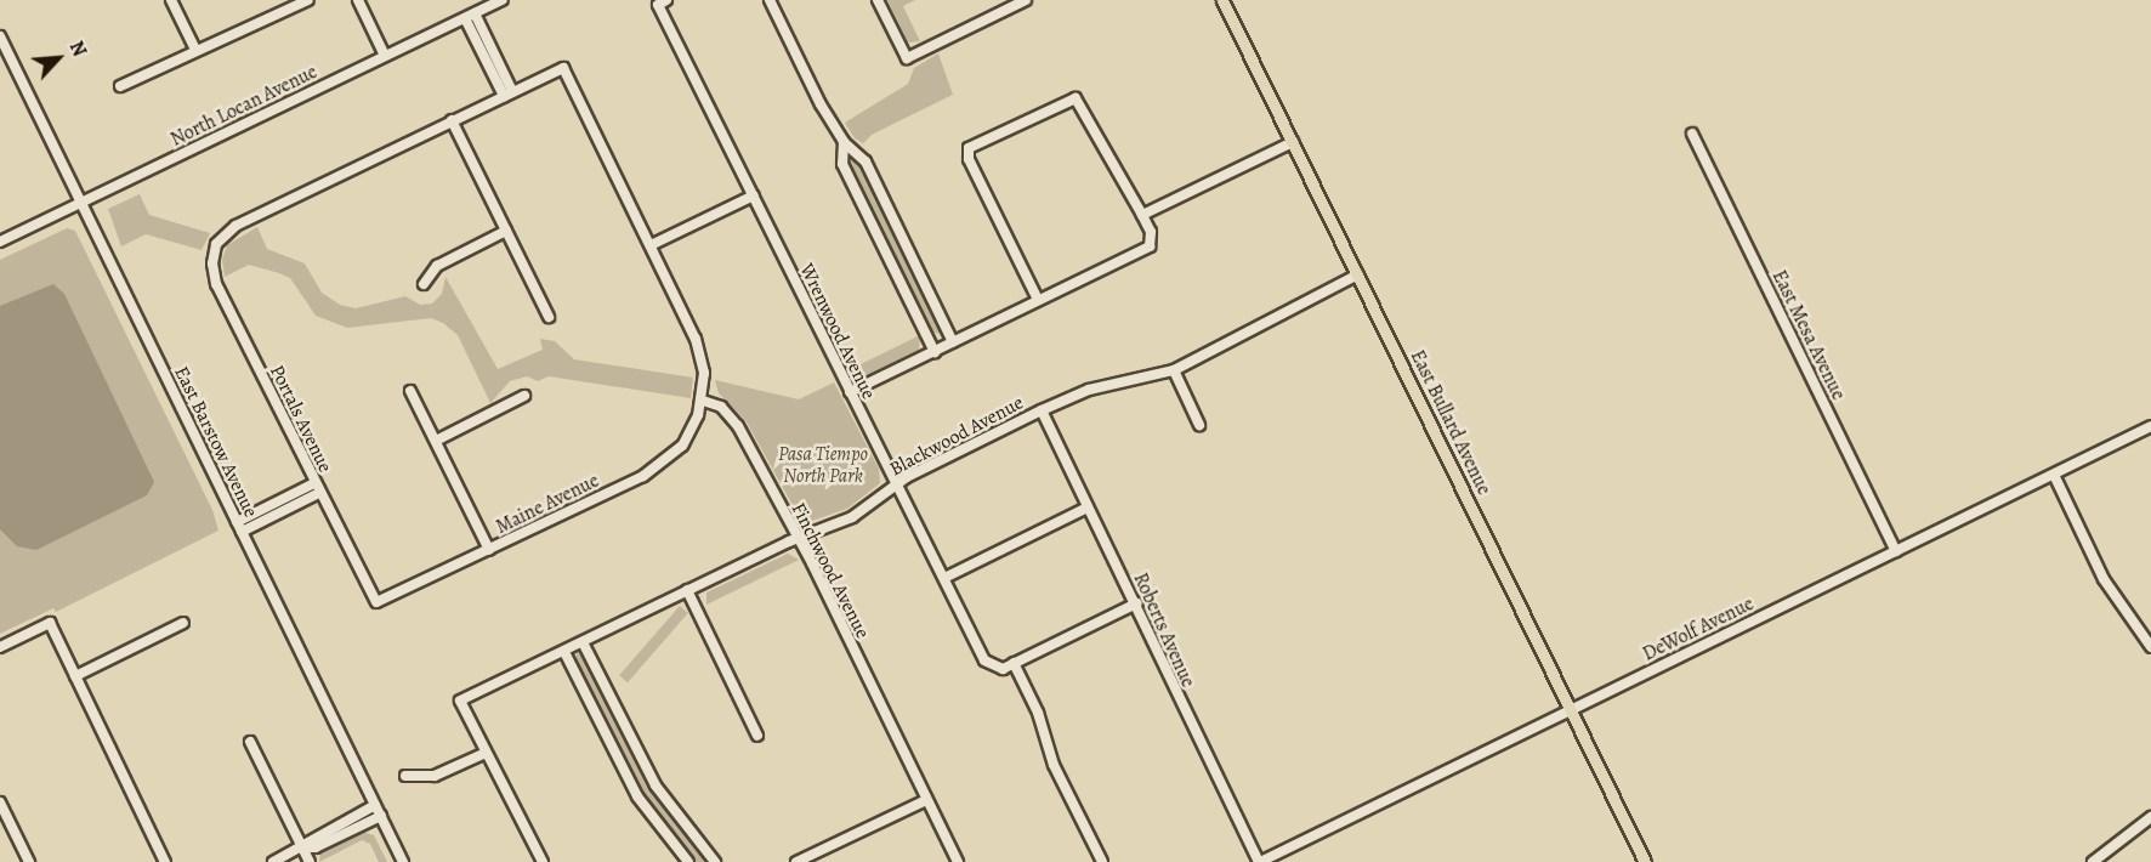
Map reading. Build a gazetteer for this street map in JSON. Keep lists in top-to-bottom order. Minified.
{"streets":{"main road":["East Bullard Avenue"],"street":["North Locan Avenue","Wrenwood Avenue","East Mesa Avenue","Portals Avenue","Blackwood Avenue","East Barstow Avenue","Maine Avenue","Finchwood Avenue","DeWolf Avenue","Roberts Avenue"]},"crossings":[["North Locan Avenue","East Barstow Avenue"],["Wrenwood Avenue","Blackwood Avenue"],["East Mesa Avenue","DeWolf Avenue"],["Portals Avenue","Maine Avenue"],["East Bullard Avenue","Blackwood Avenue"],["East Bullard Avenue","DeWolf Avenue"],["Blackwood Avenue","Finchwood Avenue"],["Blackwood Avenue","Roberts Avenue"],["Maine Avenue","Finchwood Avenue"],["DeWolf Avenue","Roberts Avenue"]],"parks":["Pasa Tiempo North Park"],"north":"top right"}
